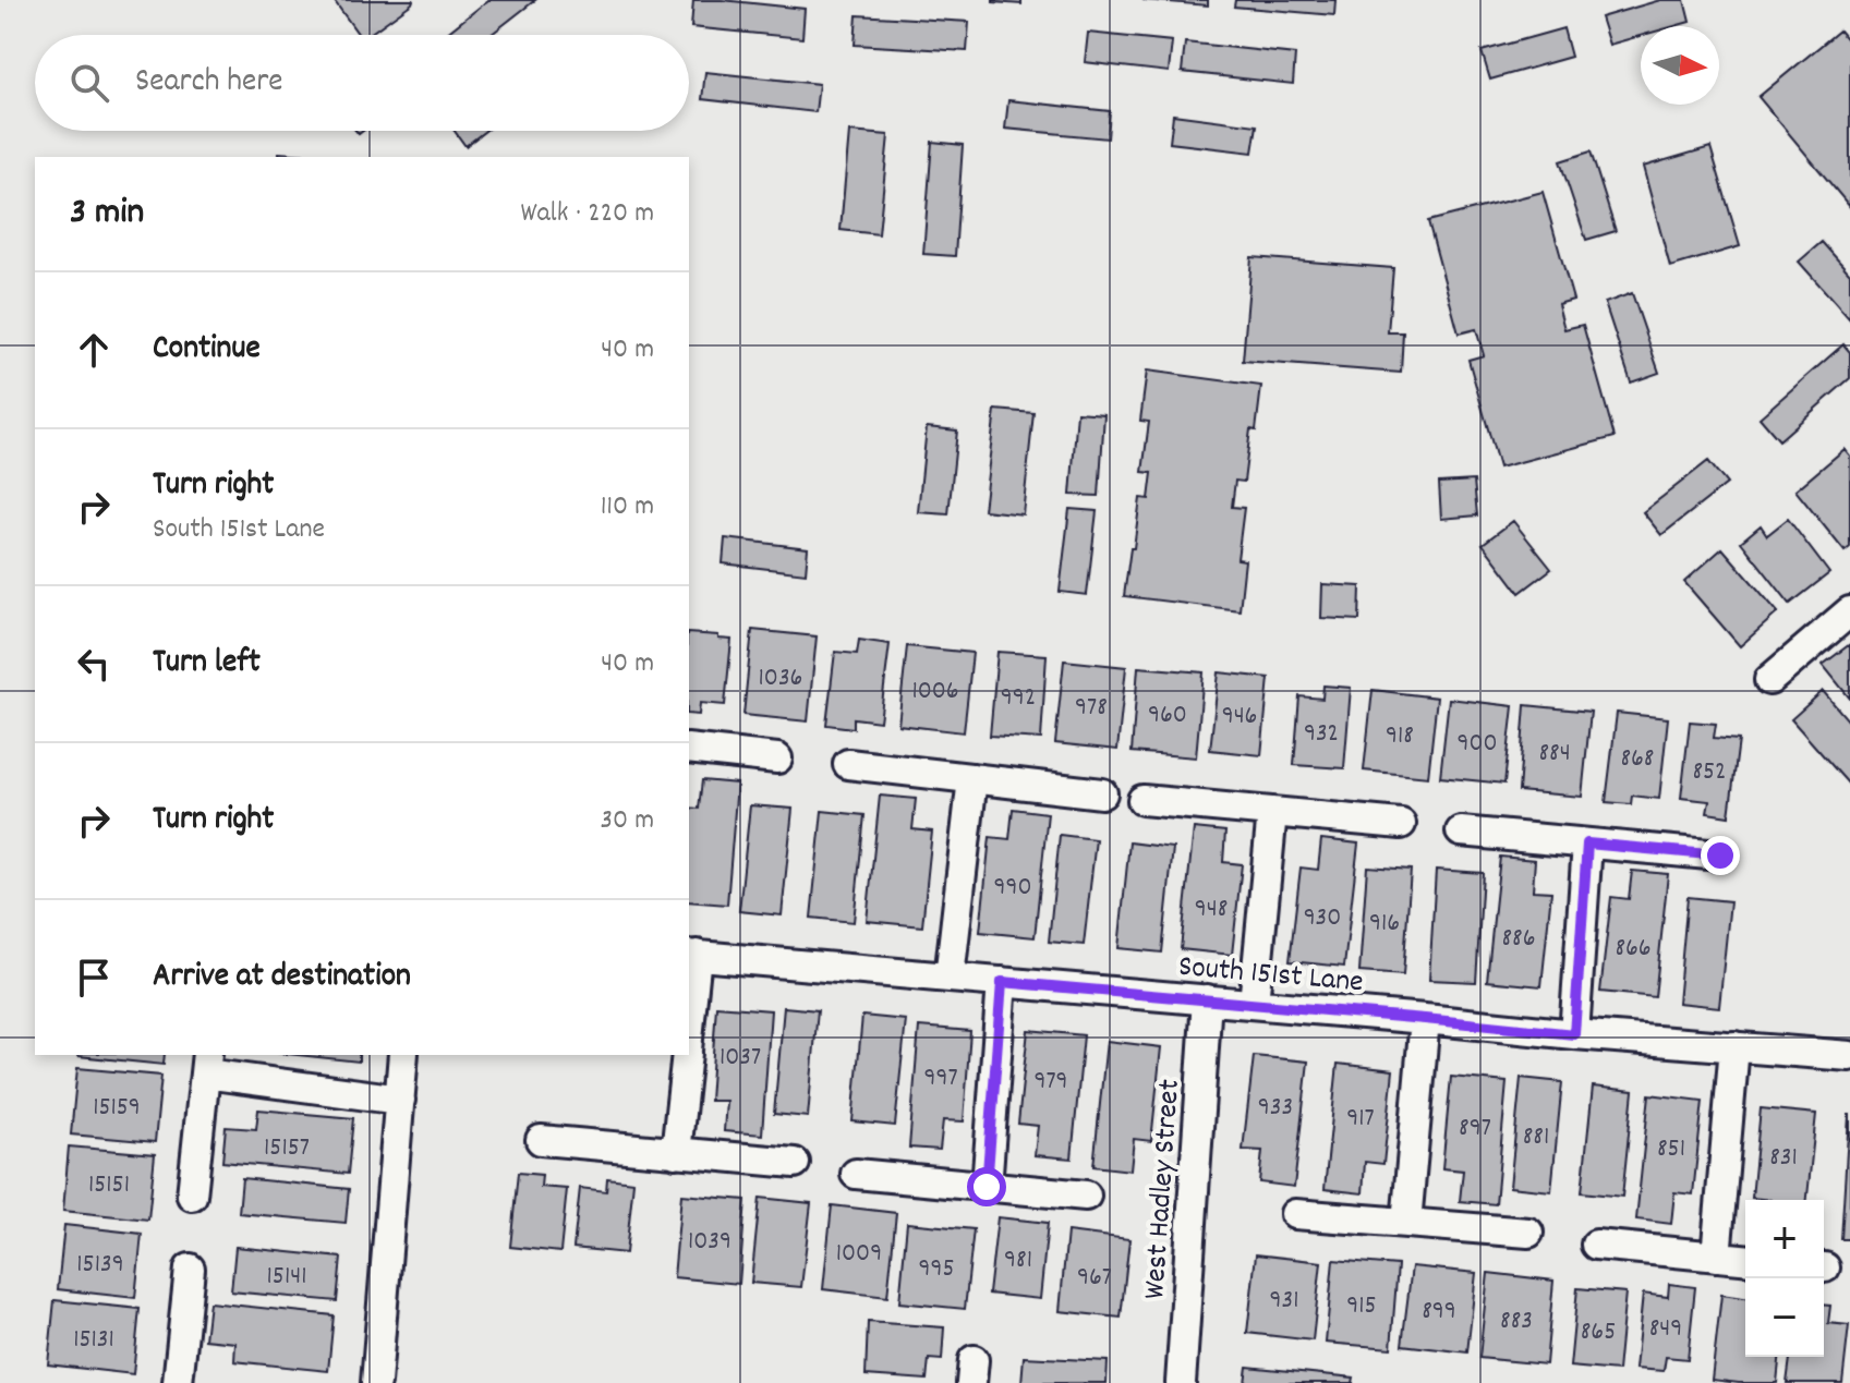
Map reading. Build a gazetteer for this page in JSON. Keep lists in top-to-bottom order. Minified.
{"streets":{"street":["South 151st Lane","West Hadley Street"]},"crossings":[["South 151st Lane","West Hadley Street"]],"house_numbers":["1036","1006","992","978","960","946","932","918","900","884","868","852","990","948","930","916","886","866","1037","997","979","15159","933","917","897","881","15157","851","831","15151","1039","1009","981","15139","995","15141","967","931","915","899","883","849","865","15131"],"north":"right","page":{"search":"Search here","heading":["3 min","Walk · 220 m"],"list":[["Continue","40 m"],["Turn right","South 151st Lane","110 m"],["Turn left","40 m"],["Turn right","30 m"],"Arrive at destination"],"map_buttons":["+","−"]}}
